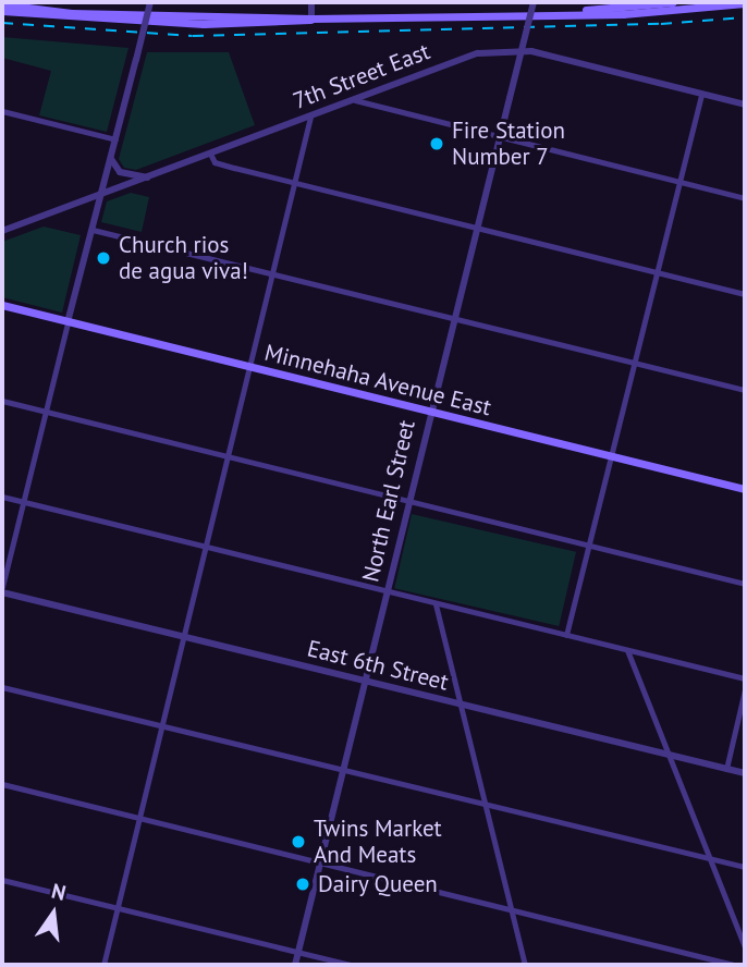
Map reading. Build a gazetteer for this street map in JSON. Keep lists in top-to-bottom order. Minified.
{"streets":{"main road":["Minnehaha Avenue East"],"street":["7th Street East","North Earl Street","East 6th Street"]},"crossings":[["Minnehaha Avenue East","North Earl Street"],["North Earl Street","East 6th Street"]],"places":["Fire Station Number 7","Church rios de agua viva!","Twins Market And Meats","Dairy Queen"],"north":"top"}
